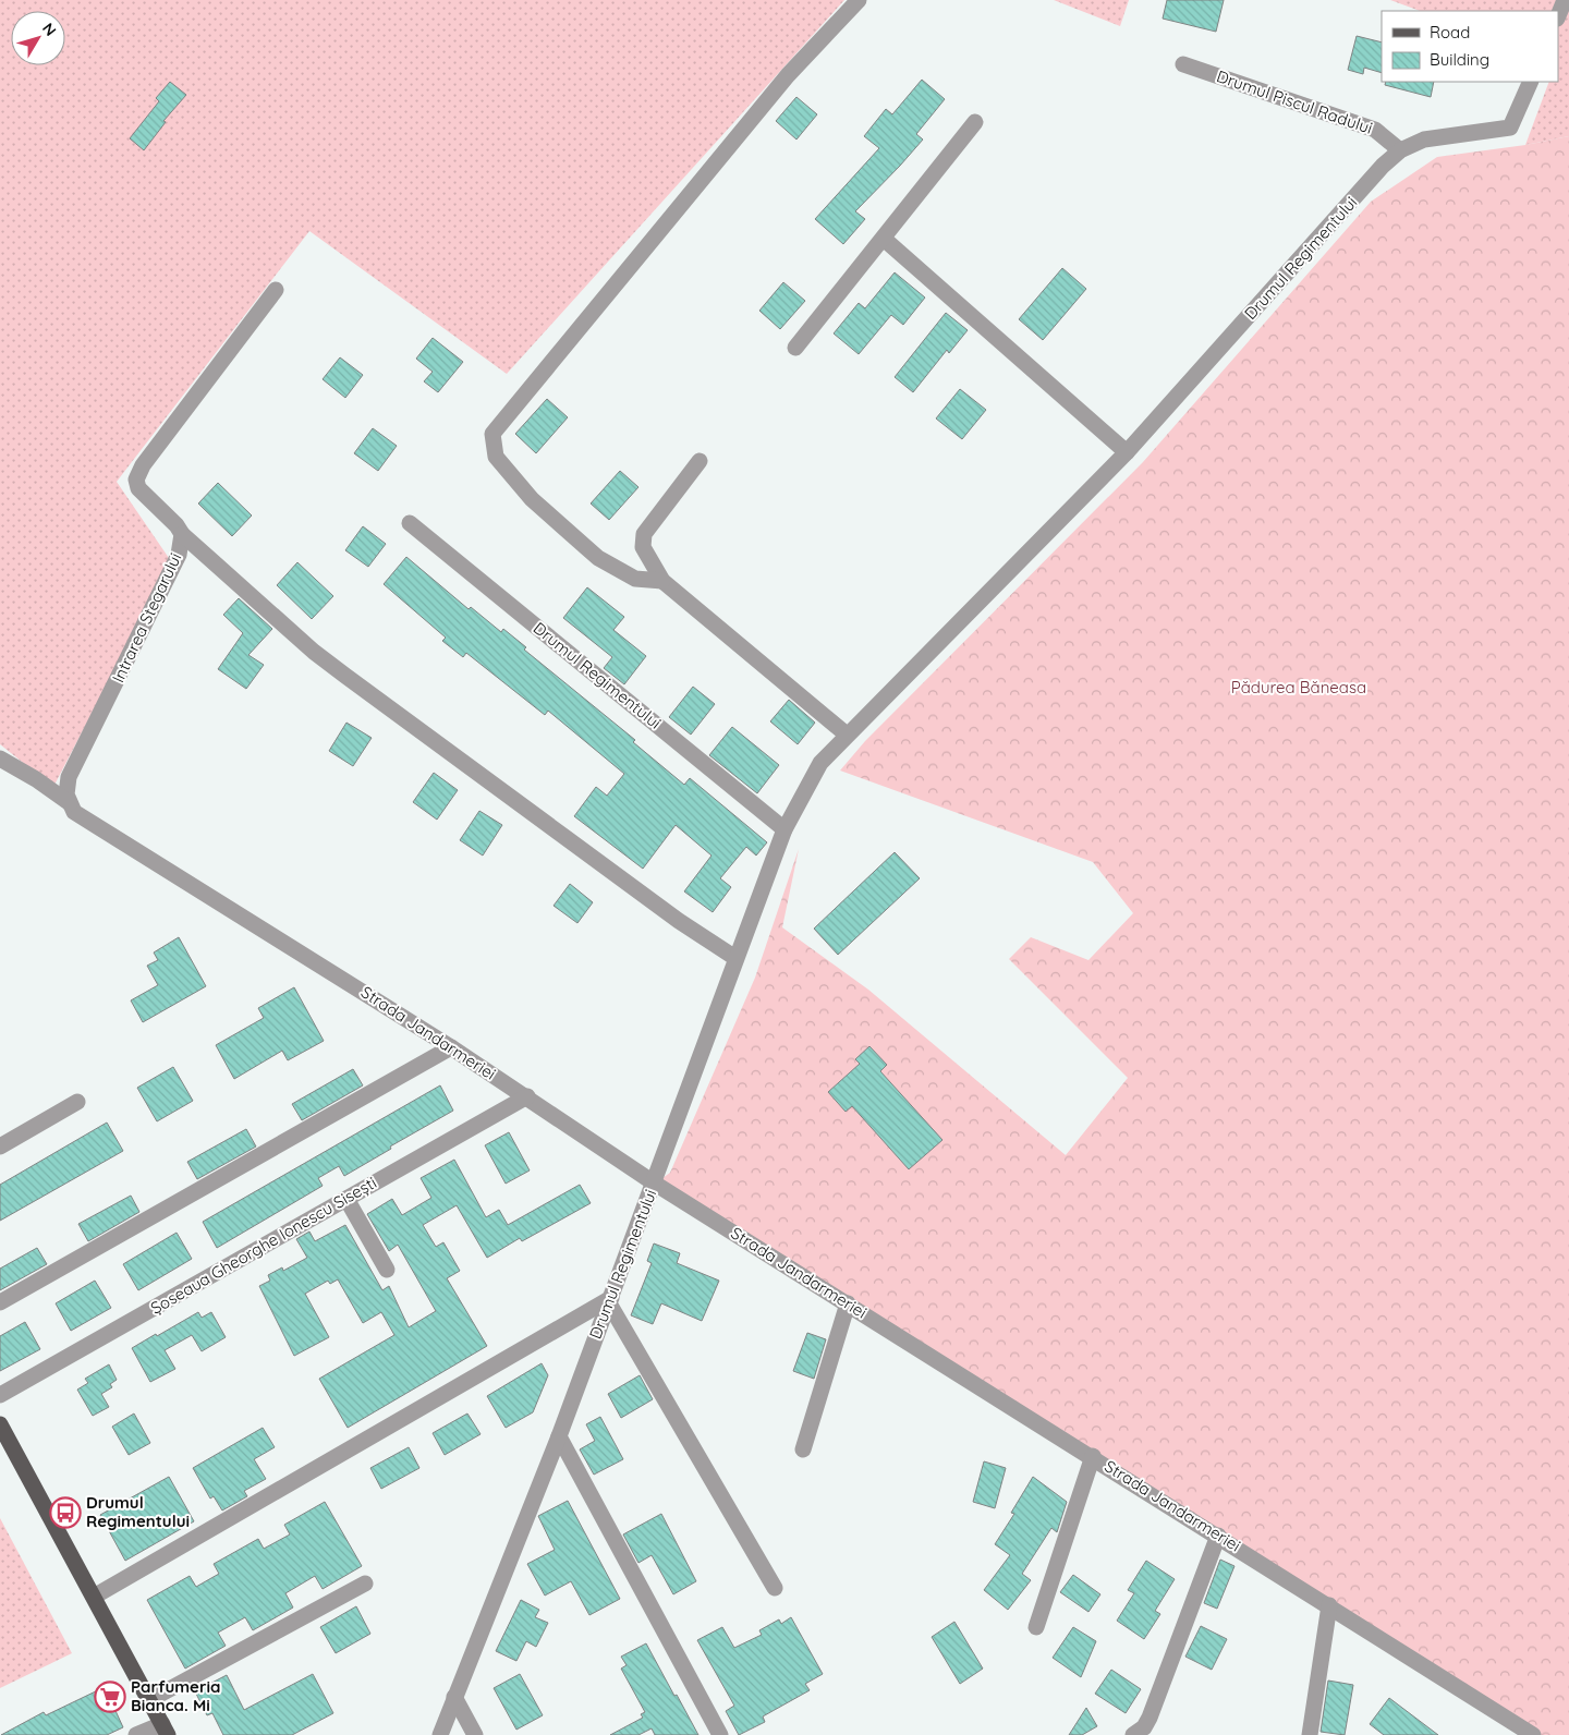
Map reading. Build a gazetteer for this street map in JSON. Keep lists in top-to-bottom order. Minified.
{"streets":{"street":["Drumul Piscul Radului","Drumul Regimentului","Intrarea Stegarului","Strada Jandarmeriei","Șoseaua Gheorghe Ionescu Sisești"]},"crossings":[["Drumul Piscul Radului","Drumul Regimentului"],["Drumul Regimentului","Strada Jandarmeriei"],["Intrarea Stegarului","Strada Jandarmeriei"],["Strada Jandarmeriei","Șoseaua Gheorghe Ionescu Sisești"]],"parks":["Pădurea Băneasa"],"places":{"bus stop":["Drumul Regimentului"],"supermarket":["Parfumeria Bianca. Mi"]},"legend":["Road","Building"],"north":"top right"}
